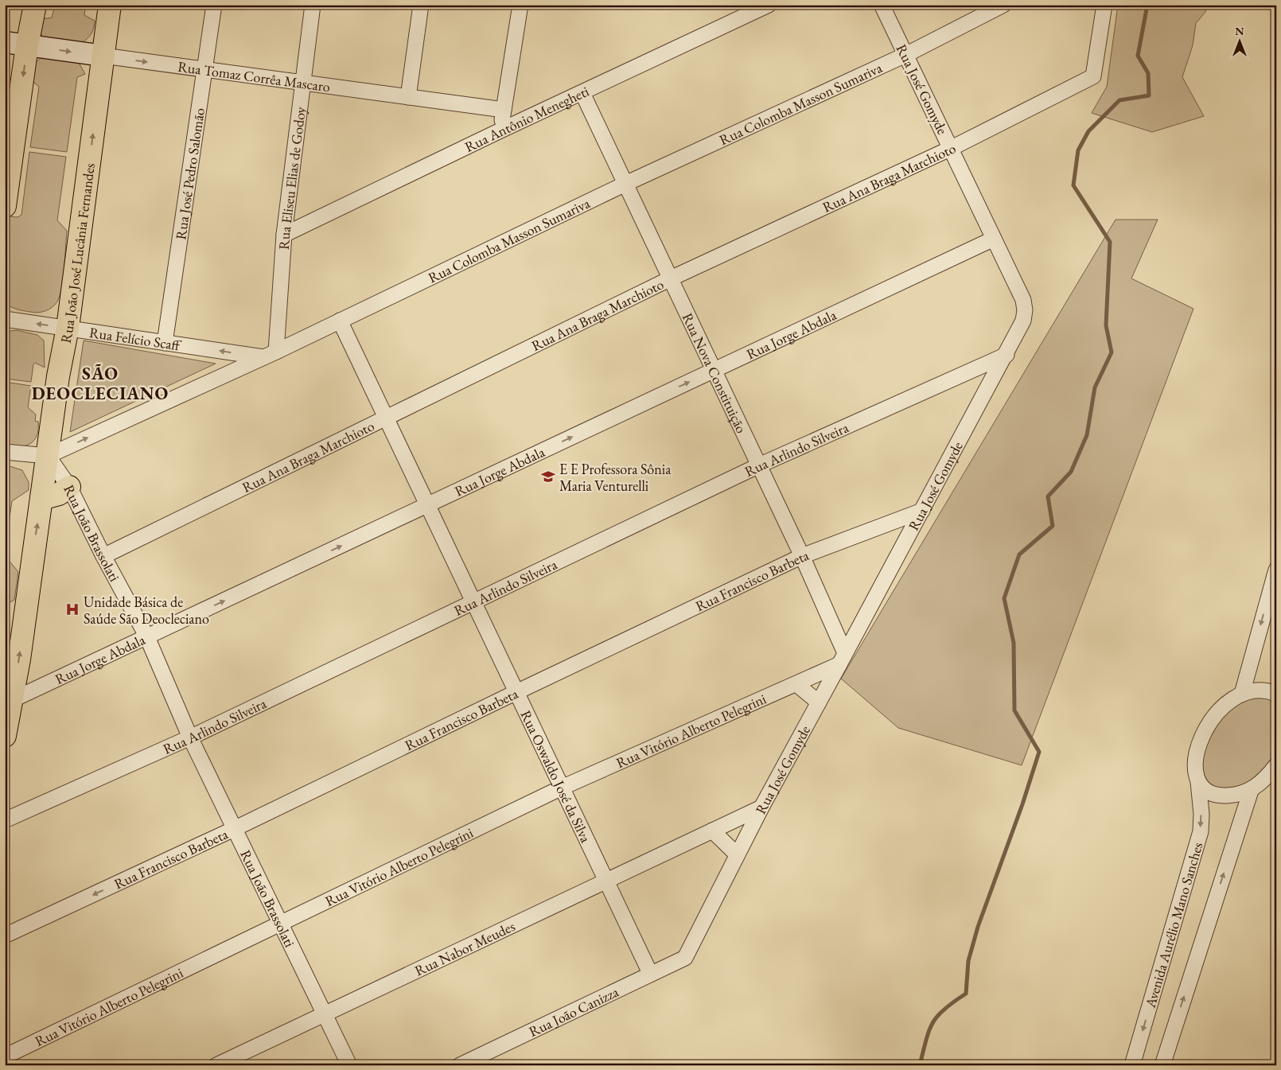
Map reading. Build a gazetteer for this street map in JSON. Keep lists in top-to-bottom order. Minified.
{"streets":{"main road":["Rua Tomaz Corrêa Mascaro","Rua João José Lucânia Fernandes"],"street":["Rua José Gomyde","Rua Colomba Masson Sumariva","Rua Antônio Menegheti","Rua José Pedro Salomão","Rua Ana Braga Marchioto","Rua Eliseu Elias de Godoy","Rua Jorge Abdala","Rua Felício Scaff","Rua Nova Constituição","Rua Arlindo Silveira","Rua João Brassolati","Rua Francisco Barbeta","Rua Vitório Alberto Pelegrini","Rua Oswaldo José da Silva","Avenida Aurélio Mano Sanches","Rua Nabor Meudes","Rua João Canizza"]},"crossings":[["Rua Tomaz Corrêa Mascaro","Rua José Pedro Salomão"],["Rua Tomaz Corrêa Mascaro","Rua Eliseu Elias de Godoy"],["Rua Tomaz Corrêa Mascaro","Rua João José Lucânia Fernandes"],["Rua José Gomyde","Rua Colomba Masson Sumariva"],["Rua José Gomyde","Rua Ana Braga Marchioto"],["Rua José Gomyde","Rua Jorge Abdala"],["Rua José Gomyde","Rua Nova Constituição"],["Rua José Gomyde","Rua Arlindo Silveira"],["Rua José Gomyde","Rua Francisco Barbeta"],["Rua José Gomyde","Rua Vitório Alberto Pelegrini"],["Rua José Gomyde","Rua Nabor Meudes"],["Rua José Gomyde","Rua João Canizza"],["Rua Colomba Masson Sumariva","Rua Eliseu Elias de Godoy"],["Rua Colomba Masson Sumariva","Rua João José Lucânia Fernandes"],["Rua Colomba Masson Sumariva","Rua Felício Scaff"],["Rua Colomba Masson Sumariva","Rua Nova Constituição"],["Rua Colomba Masson Sumariva","Rua João Brassolati"],["Rua Colomba Masson Sumariva","Rua Oswaldo José da Silva"],["Rua Antônio Menegheti","Rua Eliseu Elias de Godoy"],["Rua Antônio Menegheti","Rua Nova Constituição"],["Rua José Pedro Salomão","Rua Felício Scaff"],["Rua Ana Braga Marchioto","Rua Nova Constituição"],["Rua Ana Braga Marchioto","Rua João Brassolati"],["Rua Ana Braga Marchioto","Rua Oswaldo José da Silva"],["Rua Eliseu Elias de Godoy","Rua Felício Scaff"],["Rua João José Lucânia Fernandes","Rua Jorge Abdala"],["Rua João José Lucânia Fernandes","Rua Felício Scaff"],["Rua João José Lucânia Fernandes","Rua João Brassolati"],["Rua Jorge Abdala","Rua Nova Constituição"],["Rua Jorge Abdala","Rua João Brassolati"],["Rua Jorge Abdala","Rua Oswaldo José da Silva"],["Rua Nova Constituição","Rua Arlindo Silveira"],["Rua Nova Constituição","Rua Francisco Barbeta"],["Rua Nova Constituição","Rua Vitório Alberto Pelegrini"],["Rua Arlindo Silveira","Rua João Brassolati"],["Rua Arlindo Silveira","Rua Oswaldo José da Silva"],["Rua João Brassolati","Rua Francisco Barbeta"],["Rua João Brassolati","Rua Vitório Alberto Pelegrini"],["Rua João Brassolati","Rua Nabor Meudes"],["Rua Francisco Barbeta","Rua Oswaldo José da Silva"],["Rua Vitório Alberto Pelegrini","Rua Oswaldo José da Silva"],["Rua Oswaldo José da Silva","Rua Nabor Meudes"],["Rua Oswaldo José da Silva","Rua João Canizza"]],"one_way":["Rua Tomaz Corrêa Mascaro","Rua Jorge Abdala","Rua Felício Scaff"],"districts":["SÃO DEOCLECIANO"],"places":{"school or university":["E E Professora Sônia Maria Venturelli"],"hospital":["Unidade Básica de Saúde São Deocleciano"]},"north":"top"}
